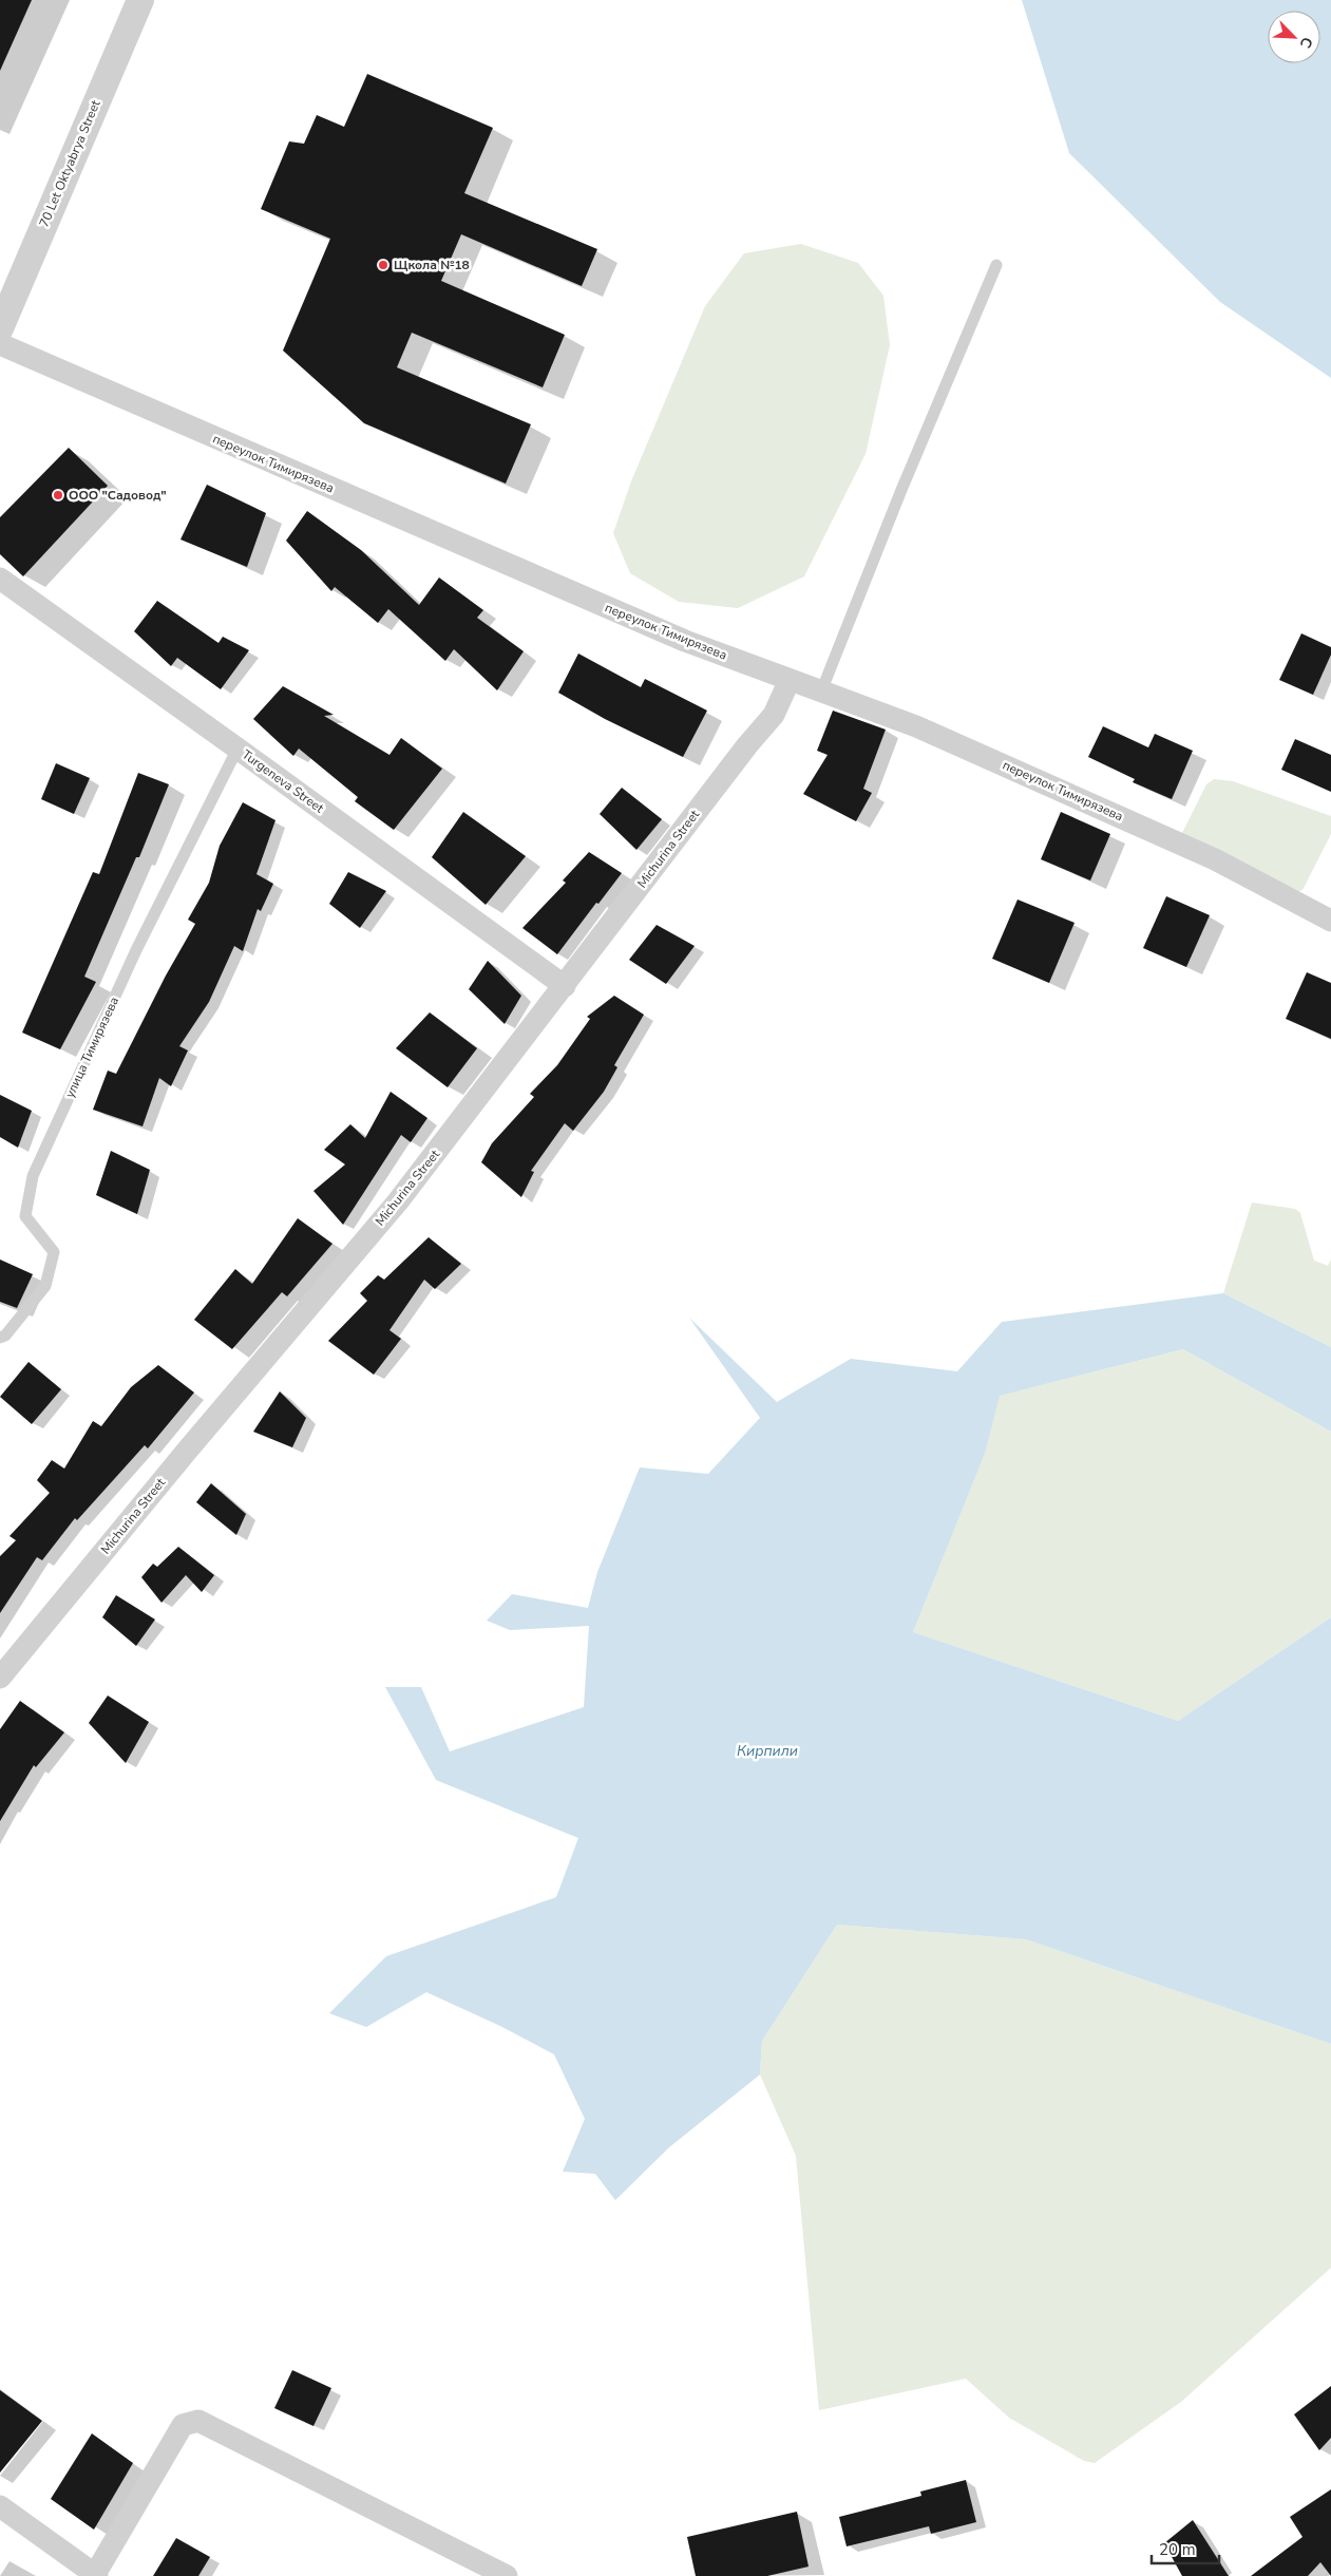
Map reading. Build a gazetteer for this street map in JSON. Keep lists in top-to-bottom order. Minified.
{"streets":{"street":["70 Let Oktyabrya Street","переулок Тимирязева","Turgeneva Street","Michurina Street"],"lane":["улица Тимирязева"]},"crossings":[["переулок Тимирязева","Michurina Street"],["Turgeneva Street","Michurina Street"],["Turgeneva Street","улица Тимирязева"]],"water":["Кирпили"],"places":["Щкола №18","ООО \"Садовод\""],"scale_bar":"20 m","north":"bottom right"}
